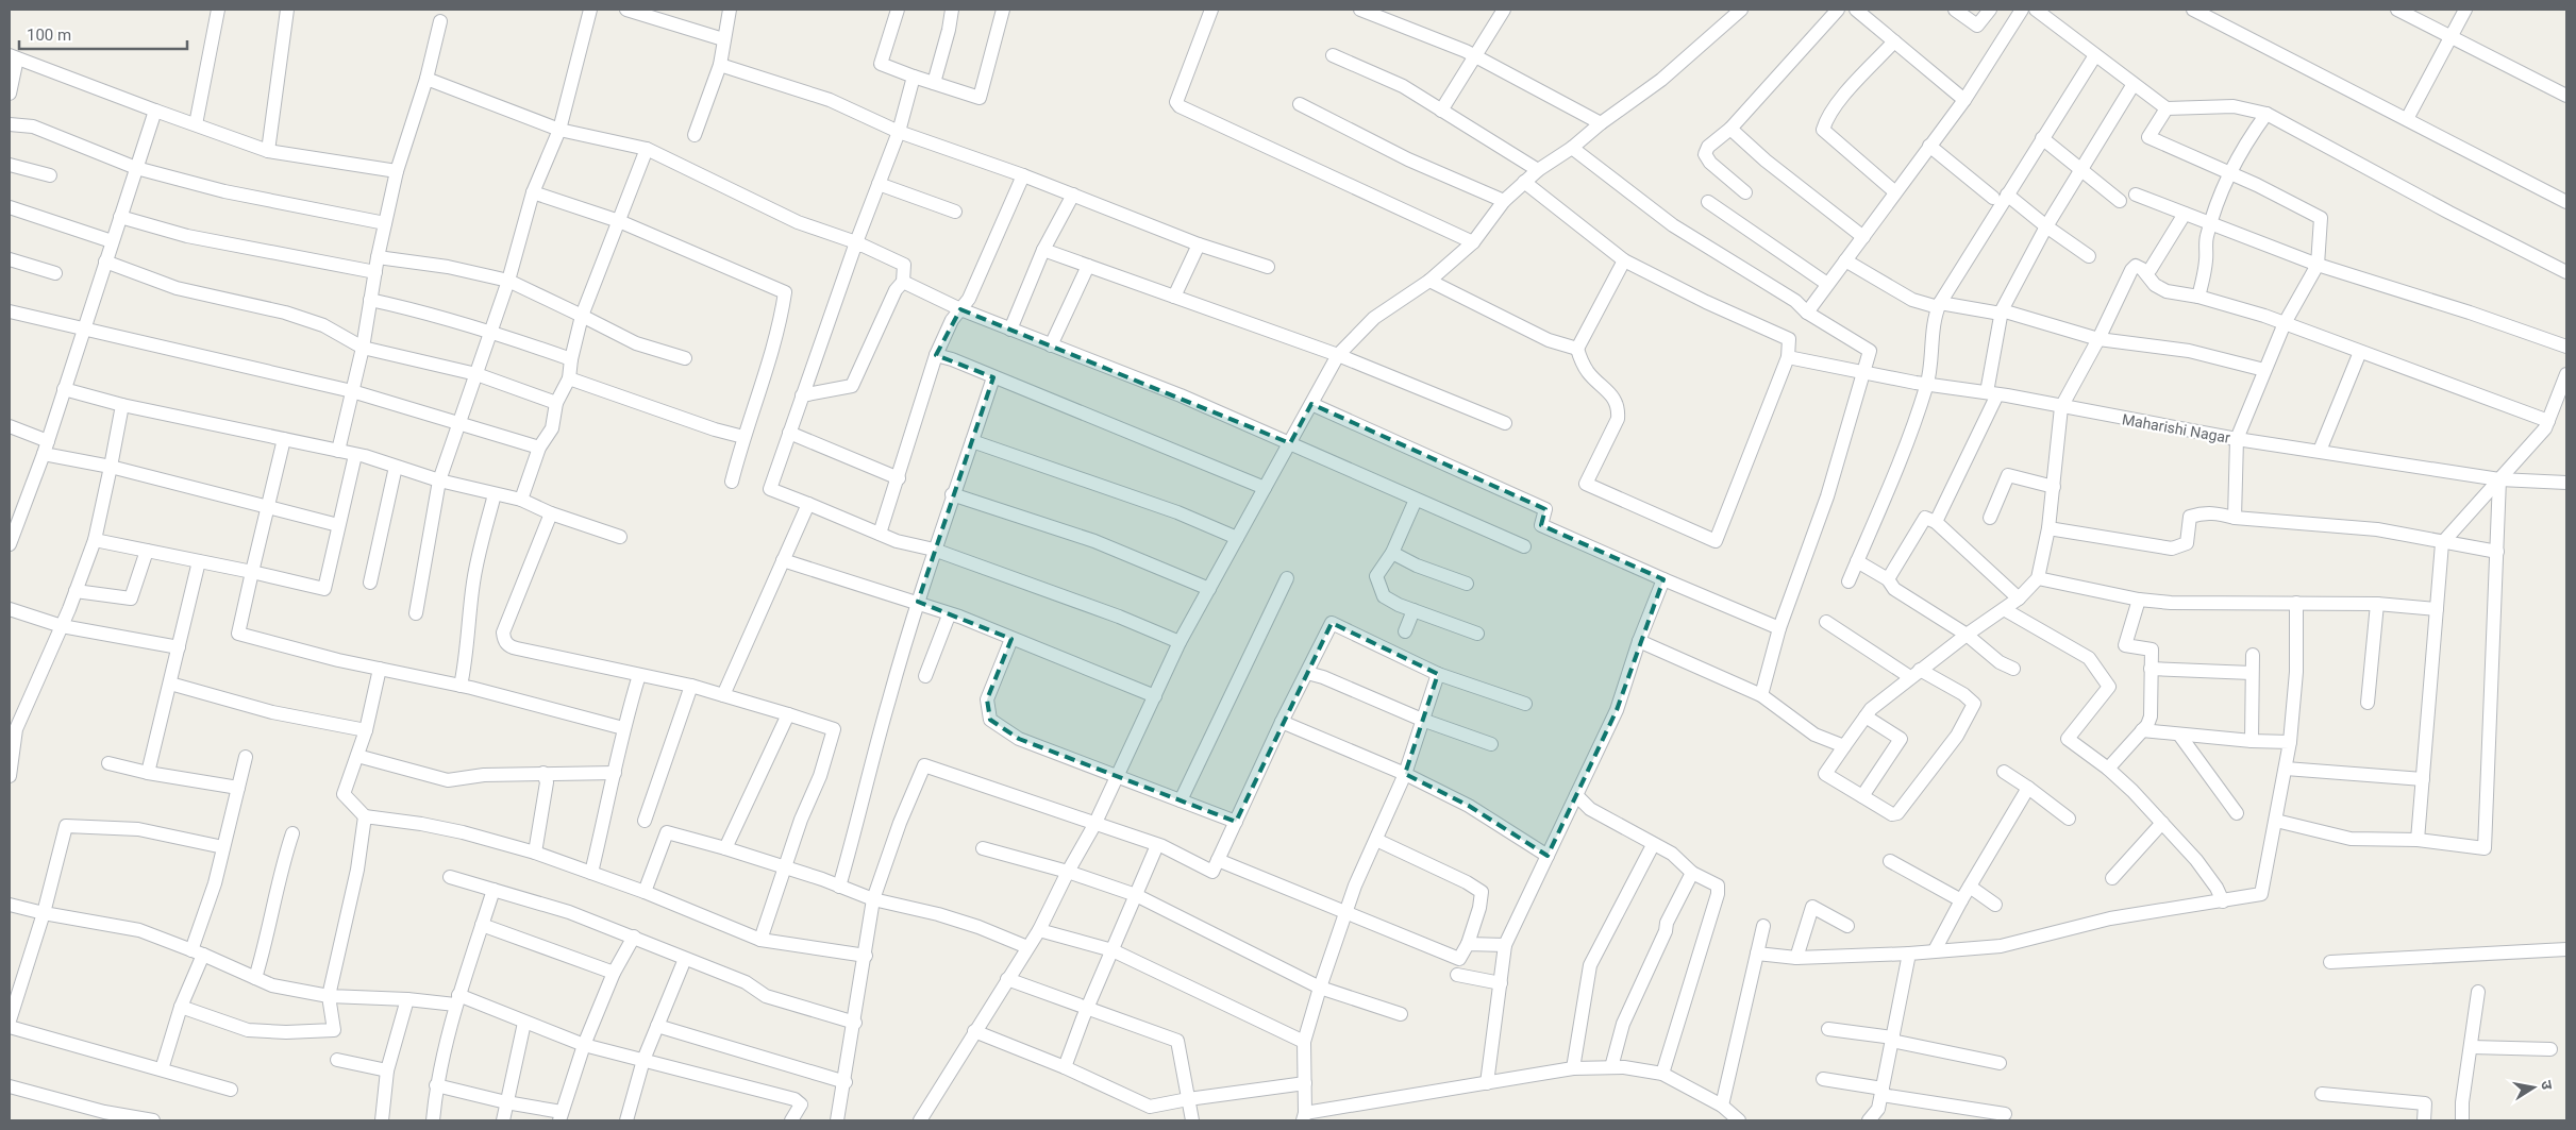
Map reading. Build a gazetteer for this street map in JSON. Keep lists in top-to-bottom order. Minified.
{"streets":{"street":["Maharishi Nagar"]},"scale_bar":"100 m","north":"right"}
